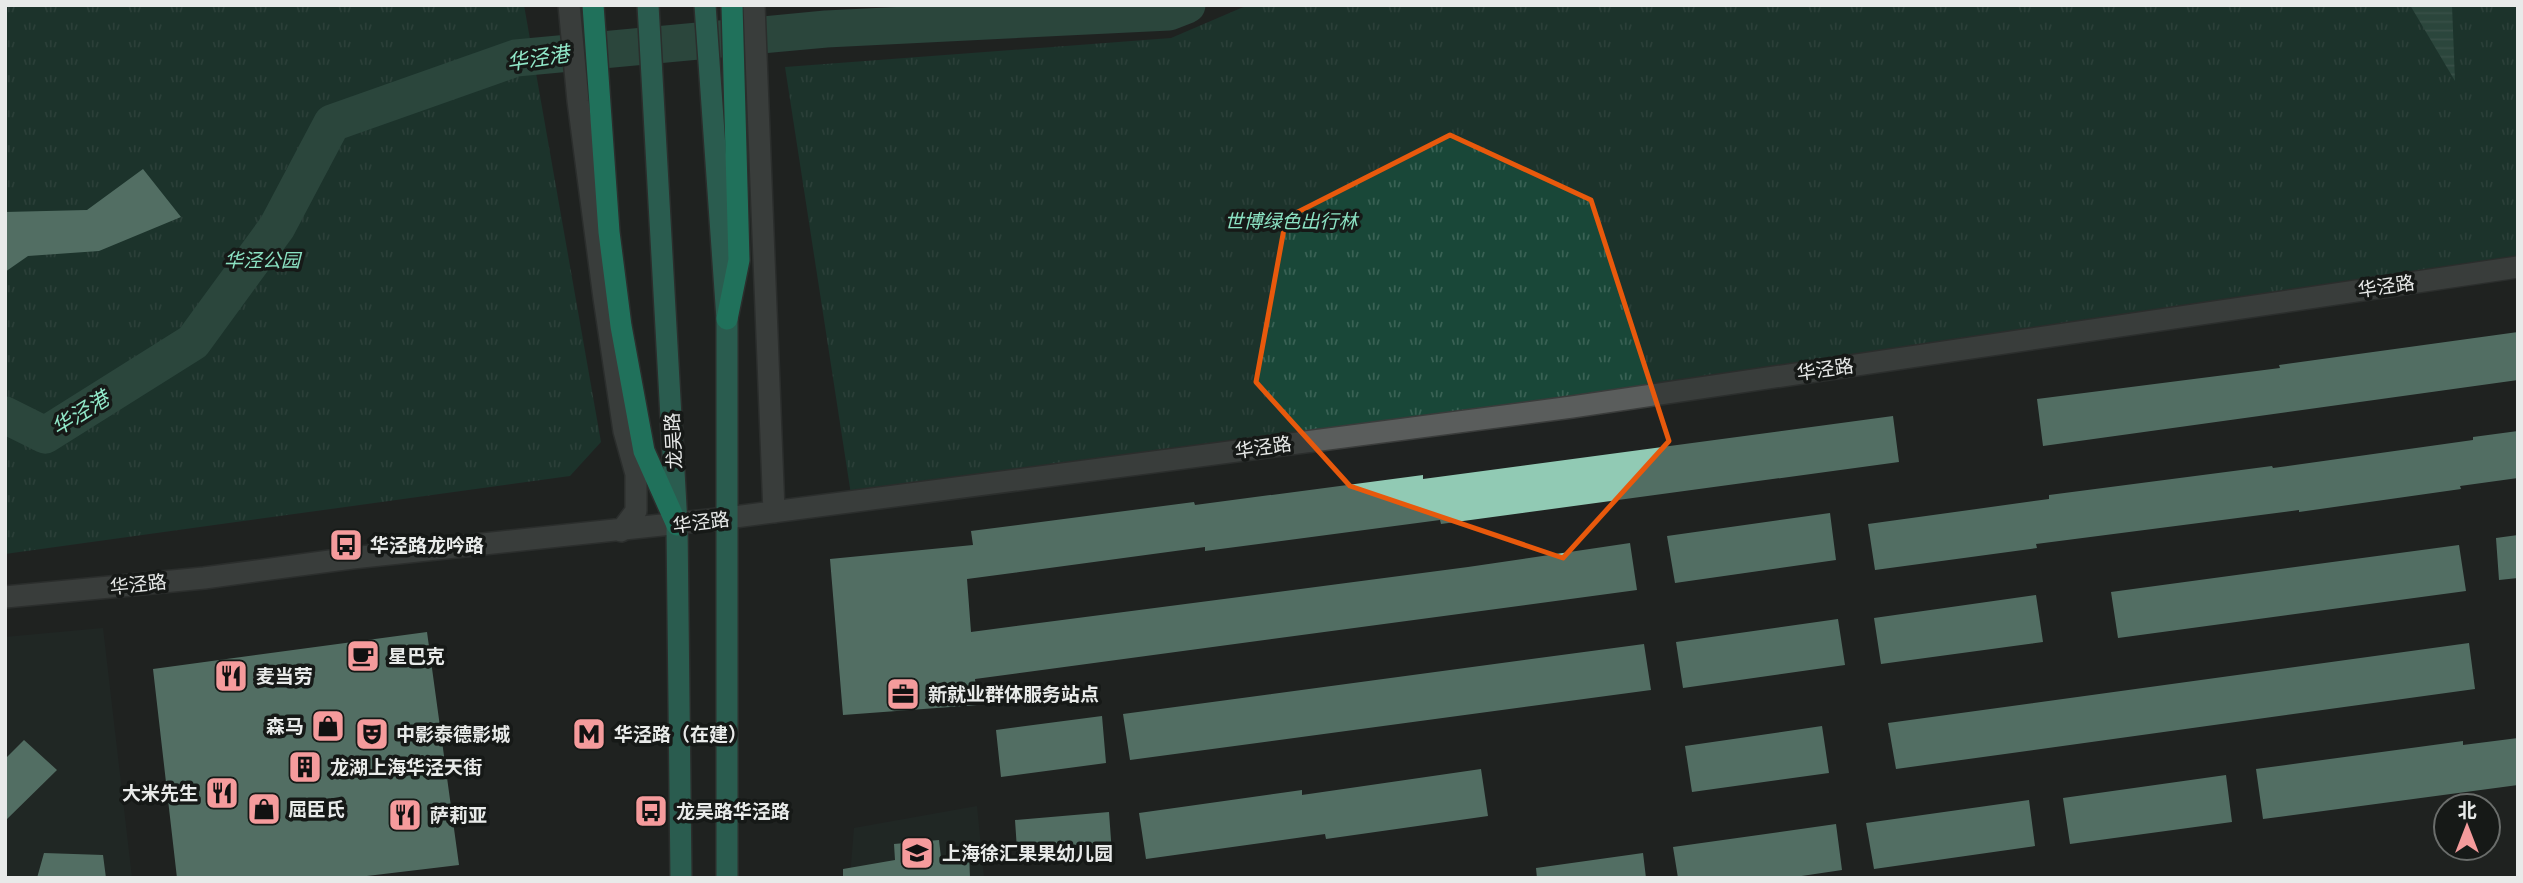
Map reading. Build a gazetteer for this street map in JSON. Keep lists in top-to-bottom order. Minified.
{"streets":{"main road":["龙吴路"],"street":["华泾路"]},"crossings":[["华泾路","龙吴路"]],"water":["华泾港"],"parks":["世博绿色出行林","华泾公园"],"places":{"bus stop":["华泾路龙吟路","龙吴路华泾路"],"cafe":["星巴克"],"restaurant":["麦当劳","大米先生","萨莉亚"],"office":["新就业群体服务站点"],"shop":["森马","屈臣氏"],"theatre":["中影泰德影城"],"metro station":["华泾路（在建）"],"building":["龙湖上海华泾天街"],"school or university":["上海徐汇果果幼儿园"]},"north":"top"}
